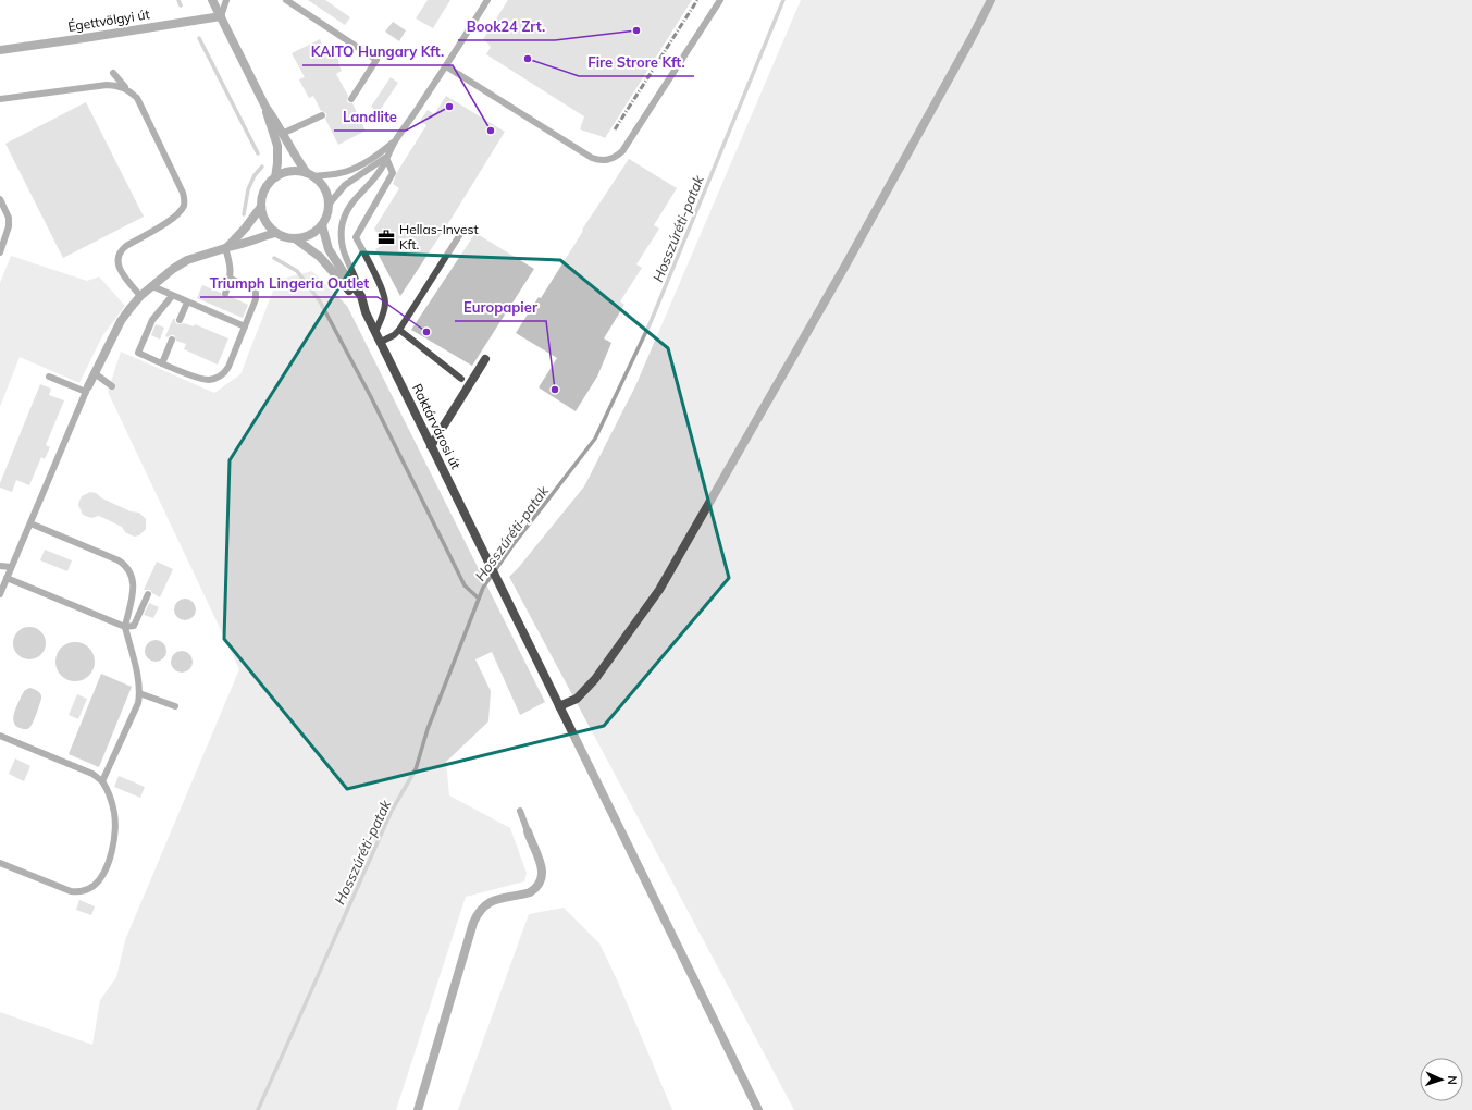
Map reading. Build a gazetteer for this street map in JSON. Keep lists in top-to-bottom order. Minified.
{"streets":{"street":["Égettvölgyi út","Raktárvárosi út"]},"water":["Hosszúréti-patak"],"places":{"other":["Book24 Zrt.","Fire Strore Kft.","Landlite","KAITO Hungary Kft.","Triumph Lingeria Outlet","Europapier"],"office":["Hellas-Invest Kft."]},"north":"right"}
